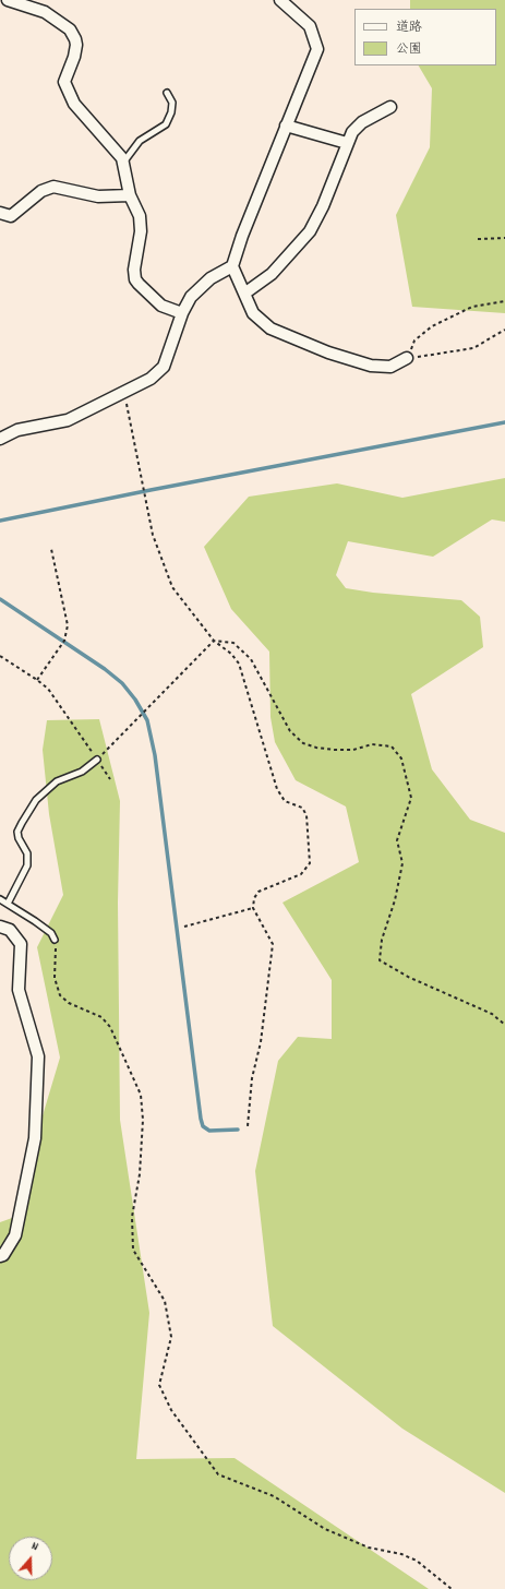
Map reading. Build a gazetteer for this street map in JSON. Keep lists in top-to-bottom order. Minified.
{"legend":["道路","公園"],"north":"top"}
